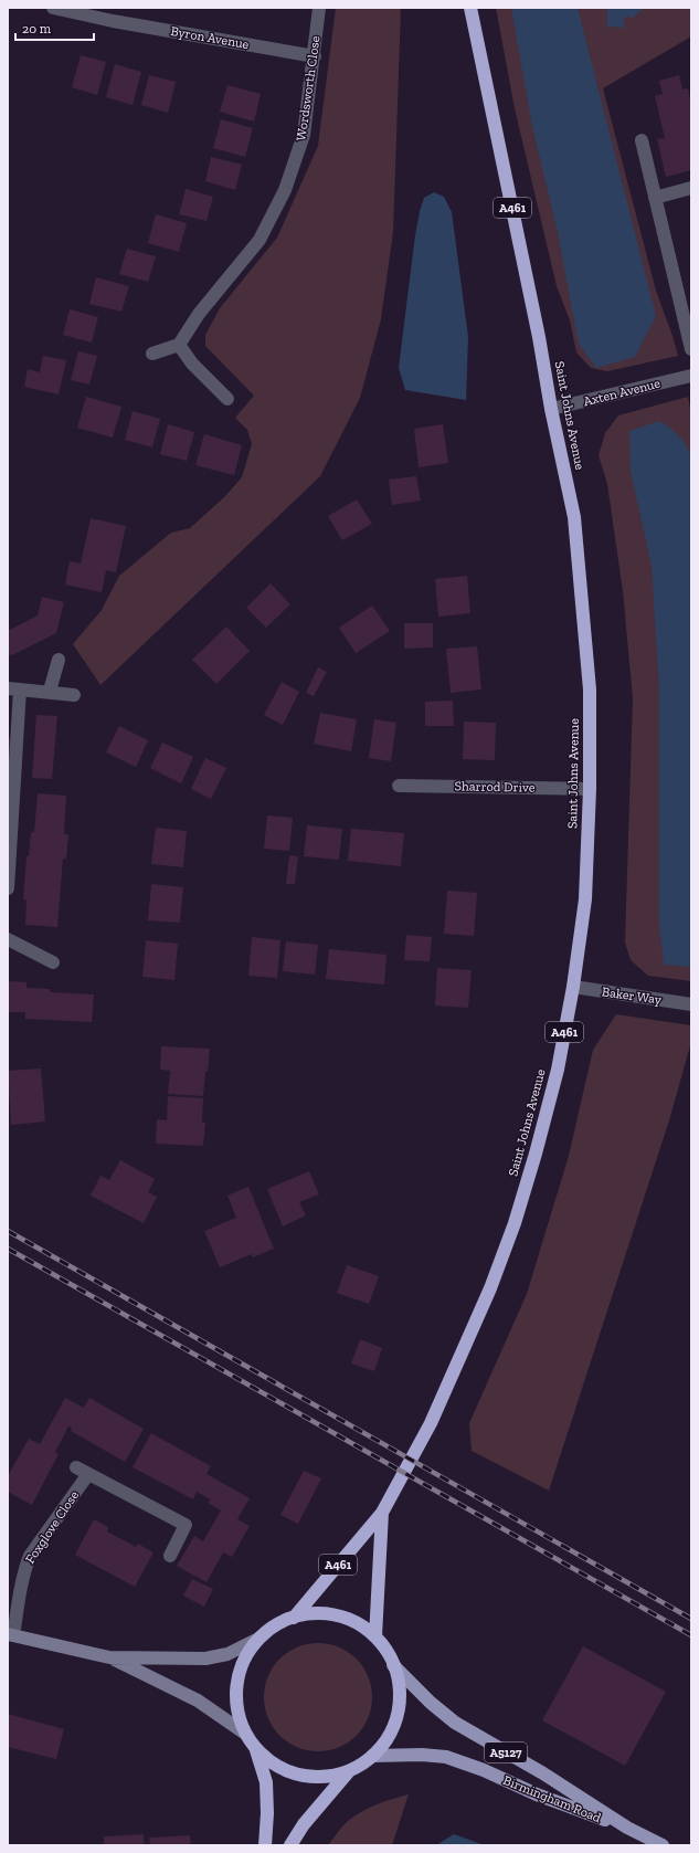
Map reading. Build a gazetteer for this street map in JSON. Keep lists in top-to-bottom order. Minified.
{"streets":{"highway":["A461","Saint Johns Avenue"],"main road":["A5127","Birmingham Road"],"street":["Byron Avenue","Wordsworth Close","Axten Avenue","Sharrod Drive","Baker Way","Foxglove Close"]},"crossings":[["Byron Avenue","Wordsworth Close"],["Axten Avenue","Saint Johns Avenue"],["Saint Johns Avenue","Sharrod Drive"],["Saint Johns Avenue","Baker Way"]],"scale_bar":"20 m"}
